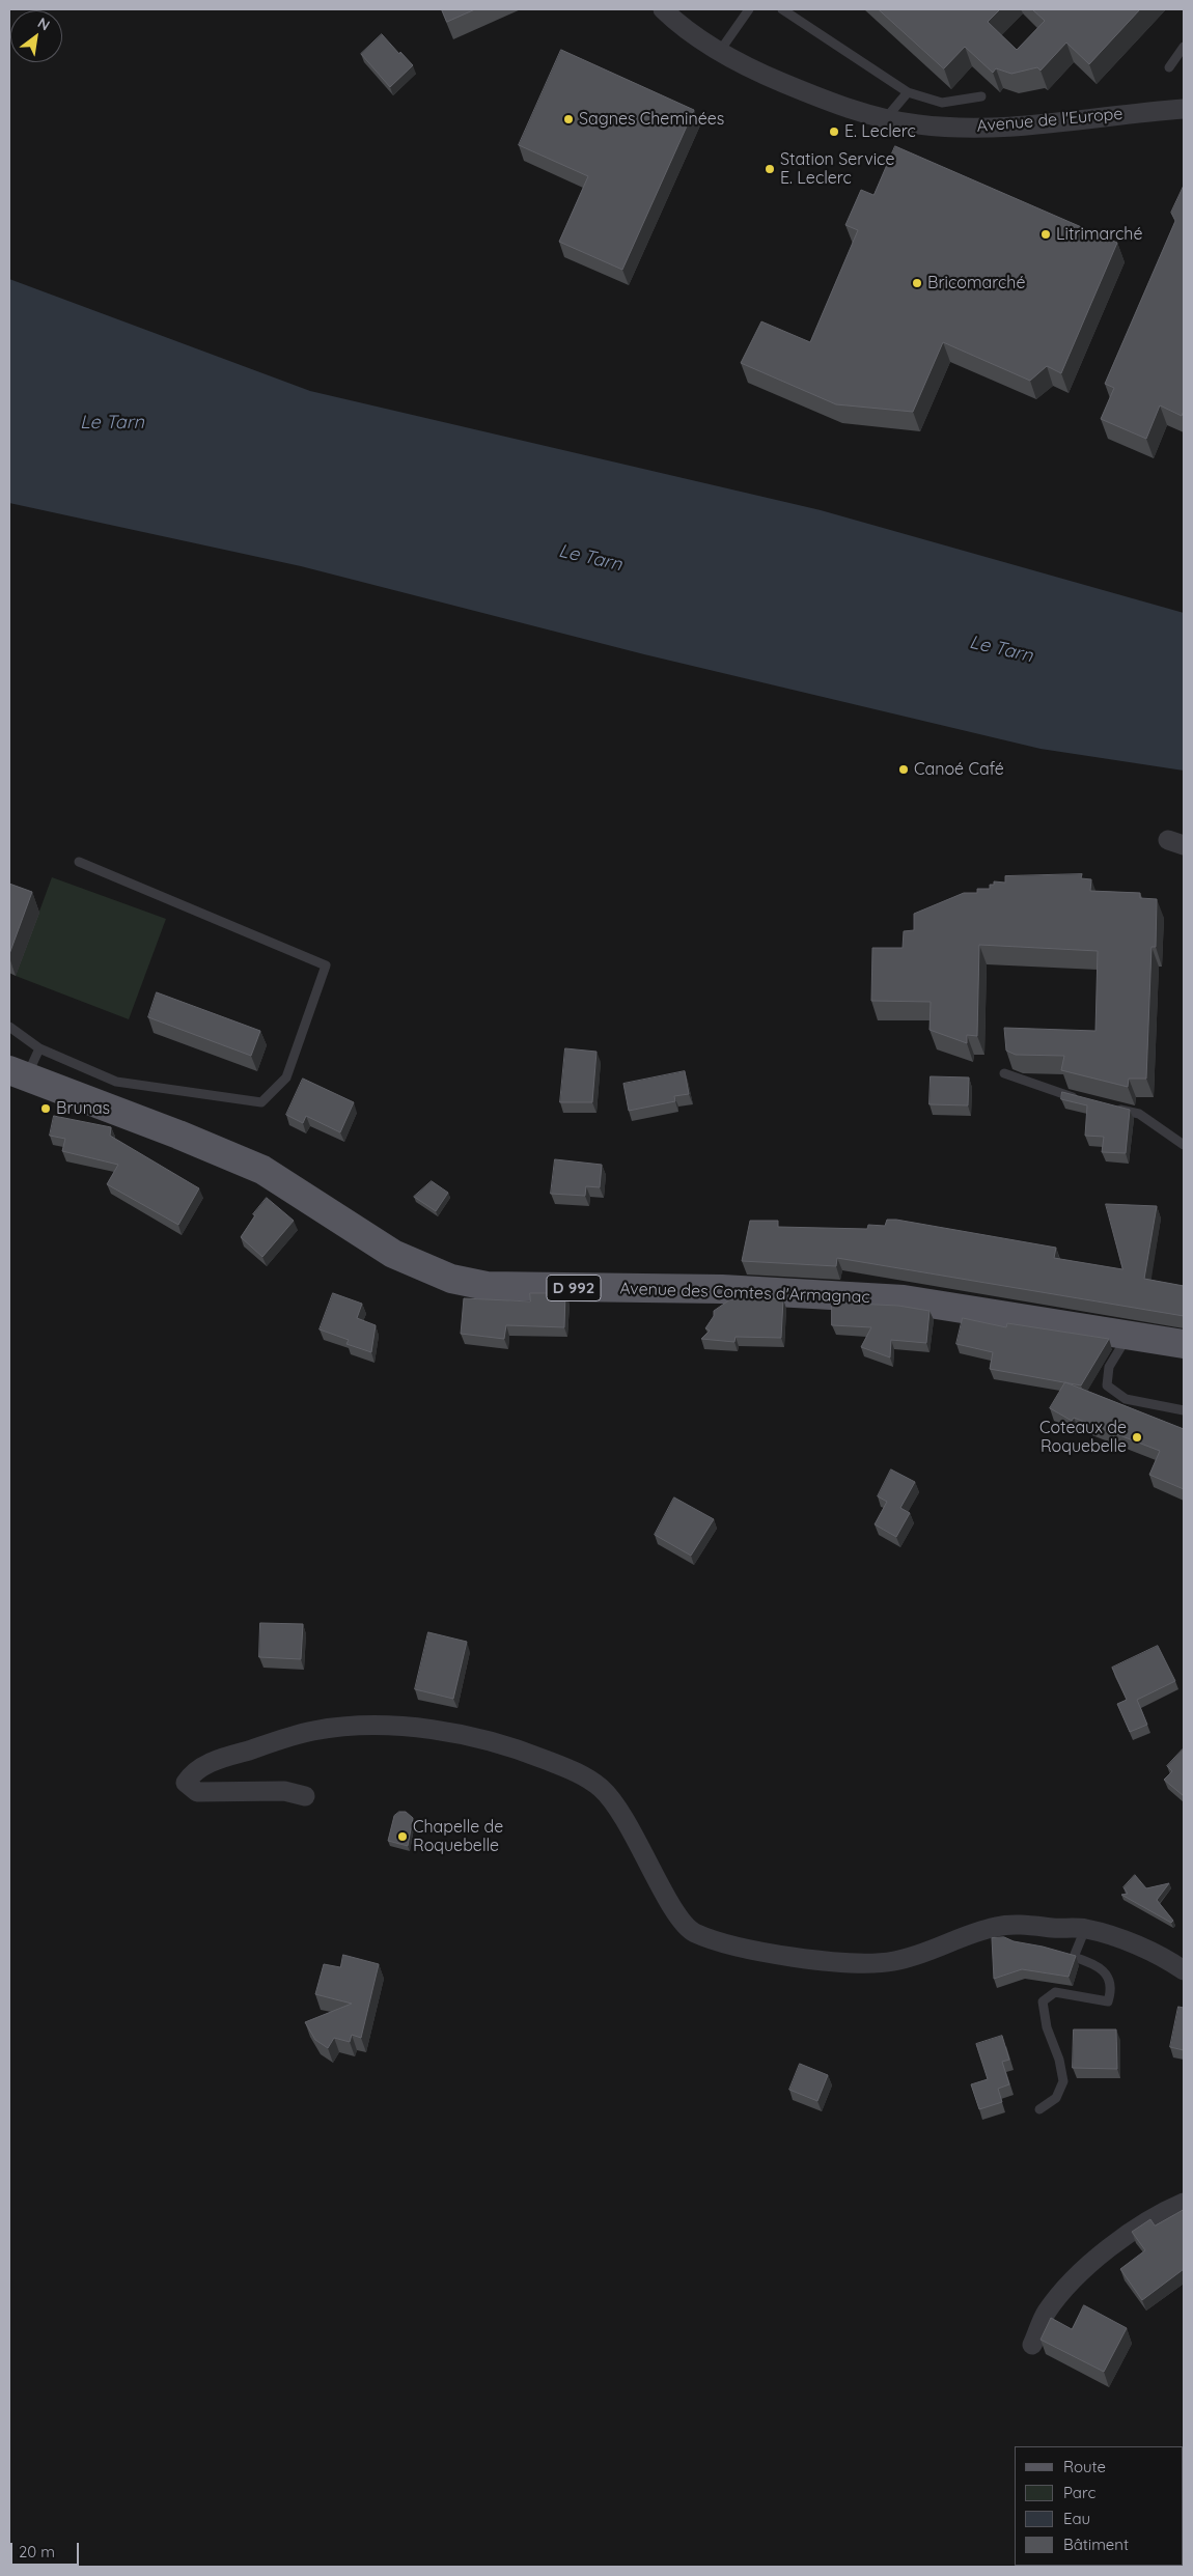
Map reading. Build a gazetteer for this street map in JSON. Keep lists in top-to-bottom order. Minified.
{"streets":{"main road":["D 992","Avenue des Comtes d'Armagnac"],"street":["Avenue de l'Europe"]},"water":["Le Tarn"],"places":["Sagnes Cheminées","E. Leclerc","Station Service E. Leclerc","Litrimarché","Bricomarché","Canoé Café","Brunas","Coteaux de Roquebelle","Chapelle de Roquebelle"],"legend":["Route","Parc","Eau","Bâtiment"],"scale_bar":"20 m","north":"top right"}
